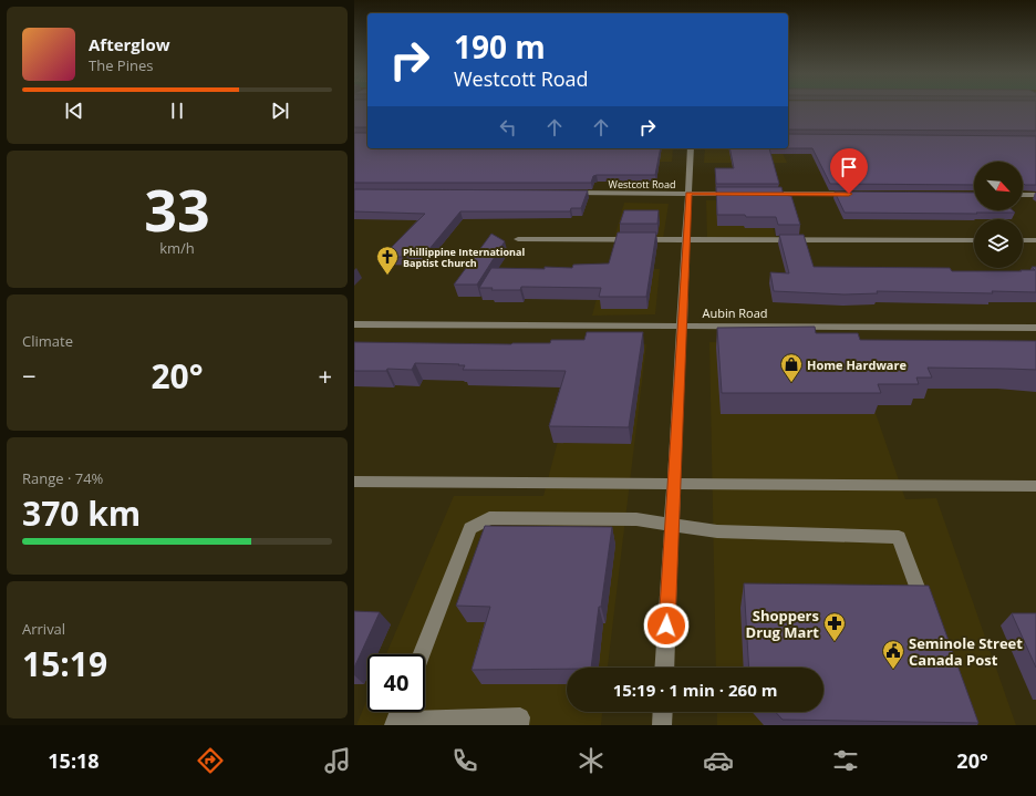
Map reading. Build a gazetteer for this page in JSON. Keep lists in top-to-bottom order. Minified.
{"streets":{"street":["Westcott Road","Aubin Road"]},"places":{"church":["Phillippine International Baptist Church"],"shop":["Home Hardware"],"pharmacy":["Shoppers Drug Mart"],"public building":["Seminole Street Canada Post"]},"north":"bottom right","page":{"turn":["190 m","Westcott Road"],"song":["Afterglow","The Pines"],"tile":[["33","km/h"],"Climate",["Range · 74%","370 km"],["Arrival","15:19"]],"heat":["−","20°","+"],"limit":"40","trip":"15:19 · 1 min · 260 m","tabs":["15:18","20°"]}}
